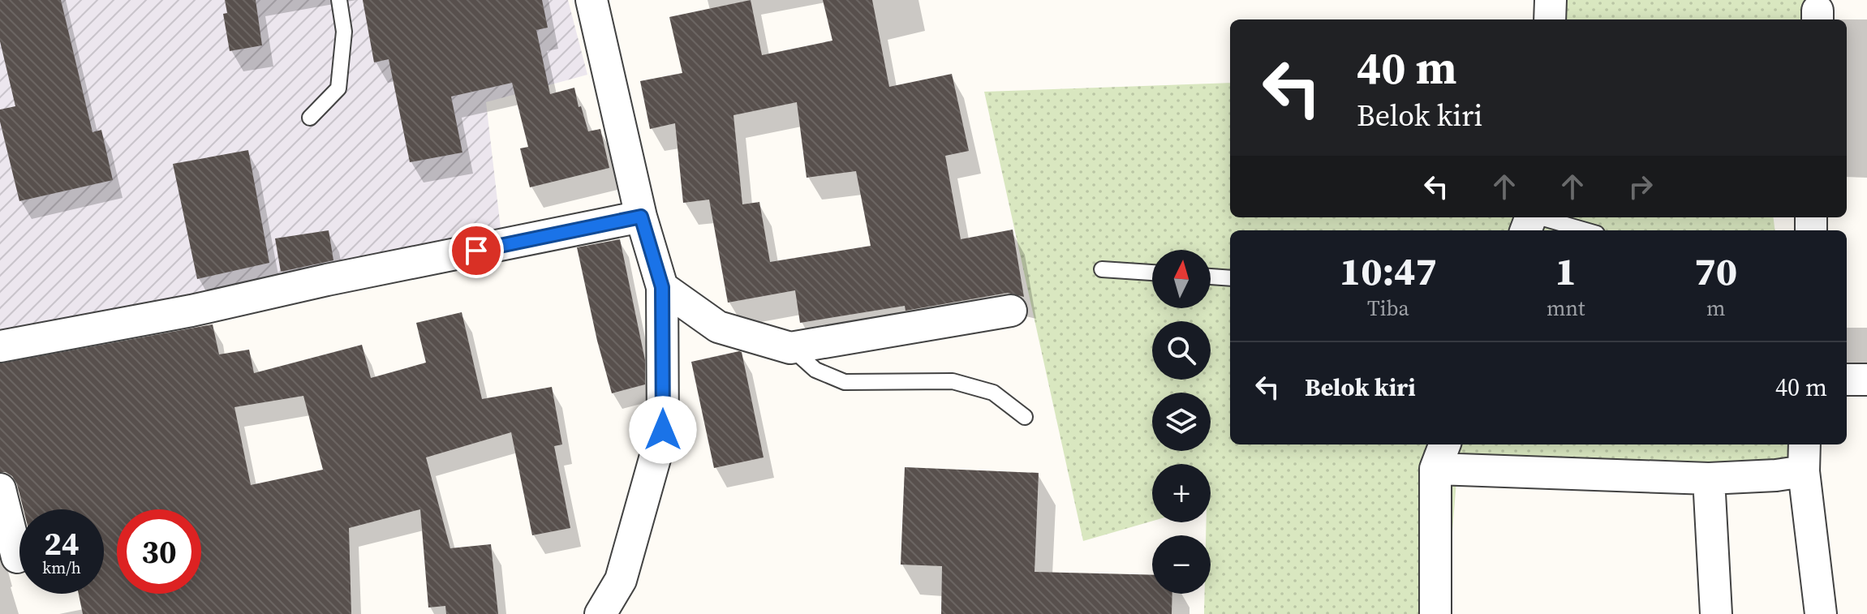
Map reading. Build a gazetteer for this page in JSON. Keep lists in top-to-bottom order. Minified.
{"north":"top","page":{"turn":["40 m","Belok kiri"],"eta":["10:47","Tiba","1","mnt","70","m"],"map_buttons":["+","−"],"list":[{"name":"Belok kiri","value":"40 m"}],"speed":"24 km/h","limit":"30"}}
